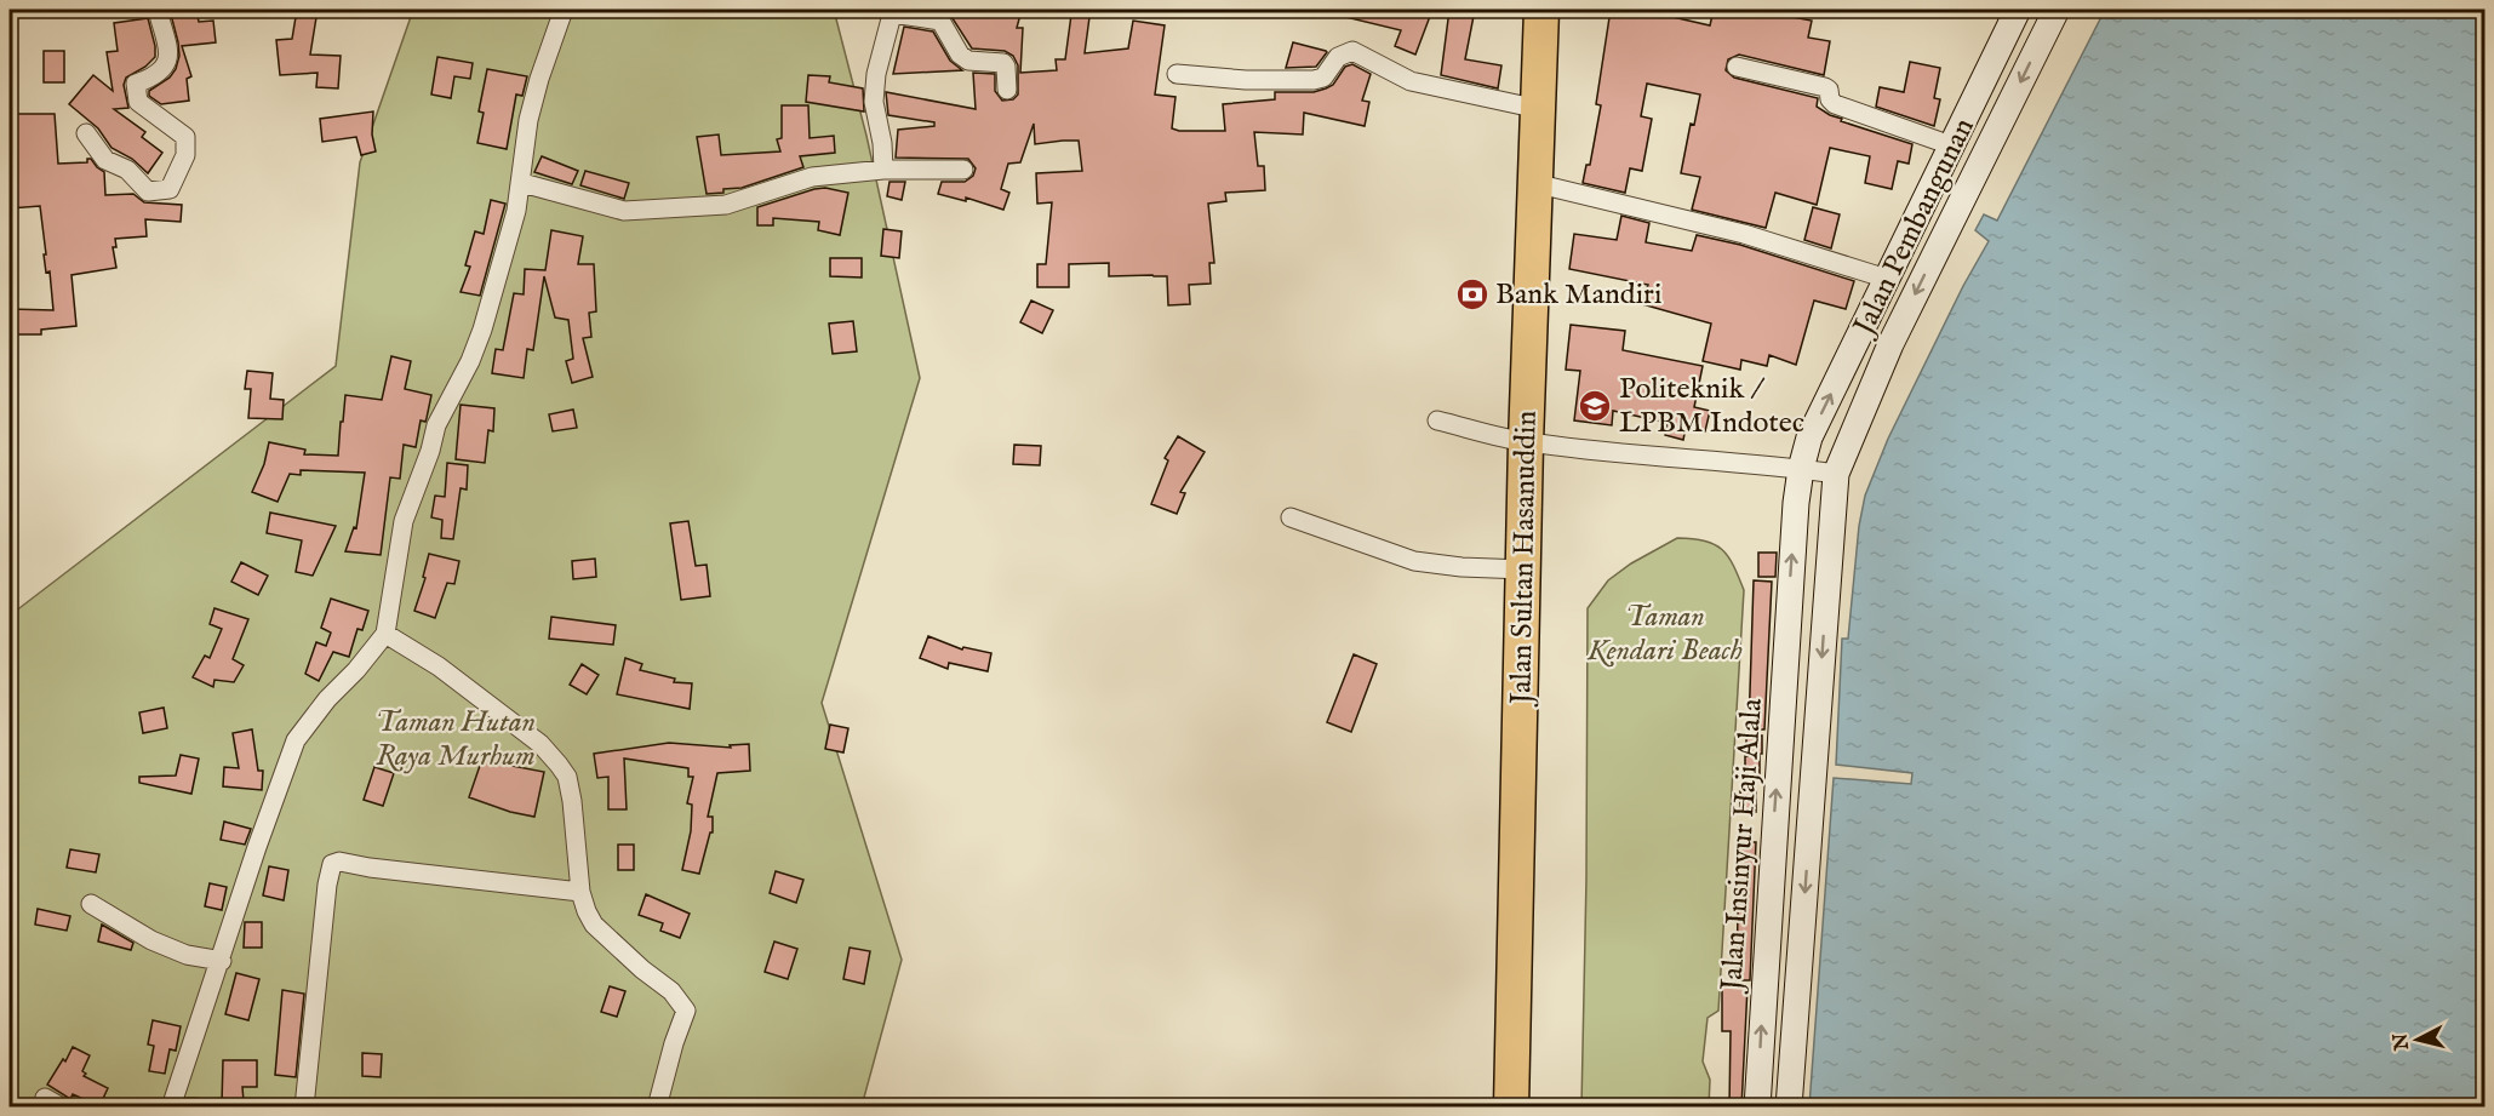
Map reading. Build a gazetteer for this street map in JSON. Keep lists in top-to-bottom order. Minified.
{"streets":{"highway":["Jalan Sultan Hasanuddin"],"main road":["Jalan Pembangunan","Jalan Insinyur Haji Alala"]},"crossings":[["Jalan Pembangunan","Jalan Insinyur Haji Alala"]],"parks":["Taman Kendari Beach","Taman Hutan Raya Murhum"],"places":{"bank":["Bank Mandiri"],"school or university":["Politeknik / LPBM Indotec"]},"north":"left"}
